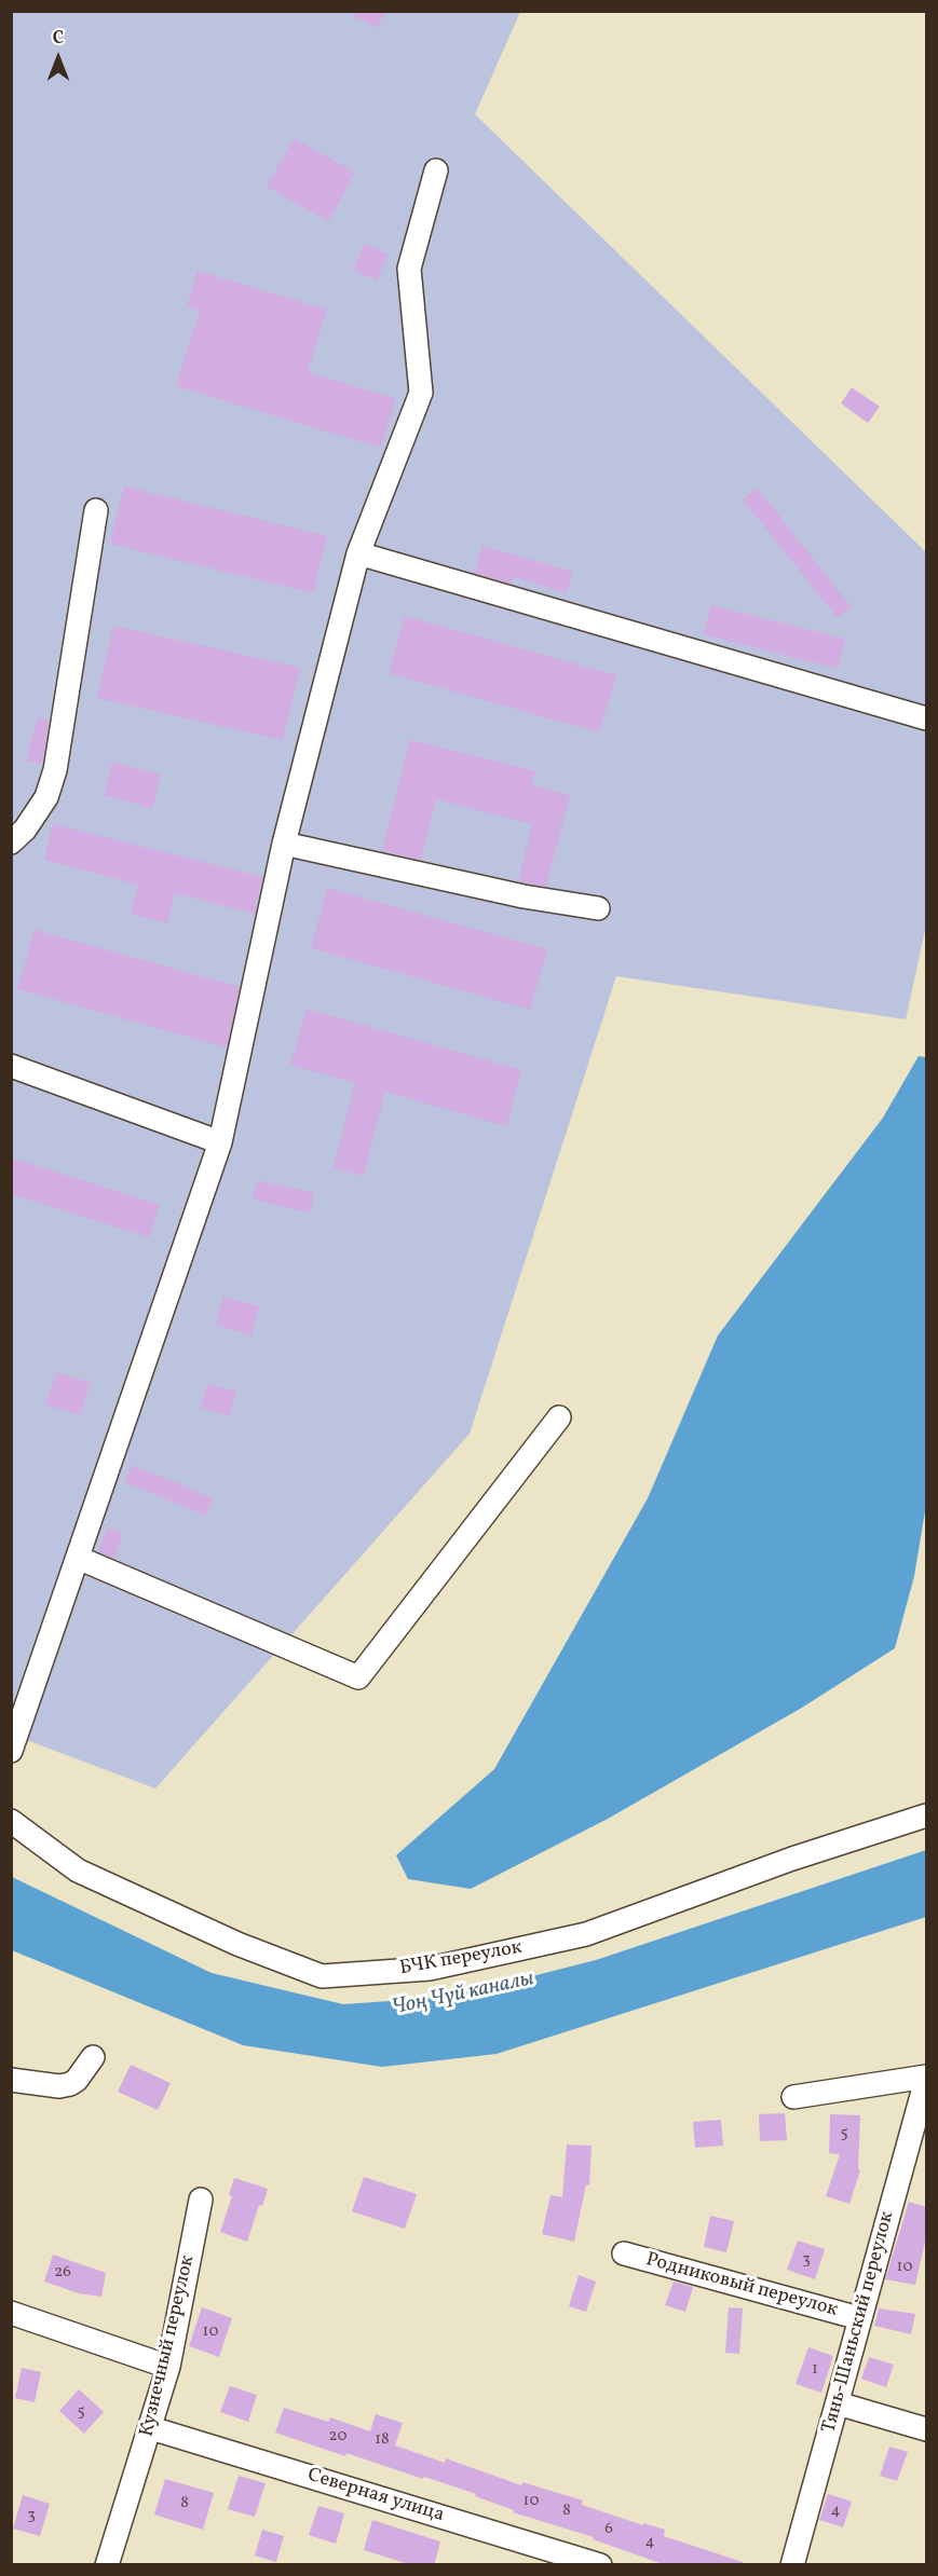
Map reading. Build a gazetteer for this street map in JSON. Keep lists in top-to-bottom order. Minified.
{"streets":{"street":["БЧК переулок","Родниковый переулок","Тянь-Шаньский переулок","Кузнечный переулок","Северная улица"]},"crossings":[["Родниковый переулок","Тянь-Шаньский переулок"],["Кузнечный переулок","Северная улица"]],"water":["Чоң Чүй каналы"],"house_numbers":["5","3","10","26","10","1","5","20","18","10","8","8","4","3","6","4"],"north":"top"}
